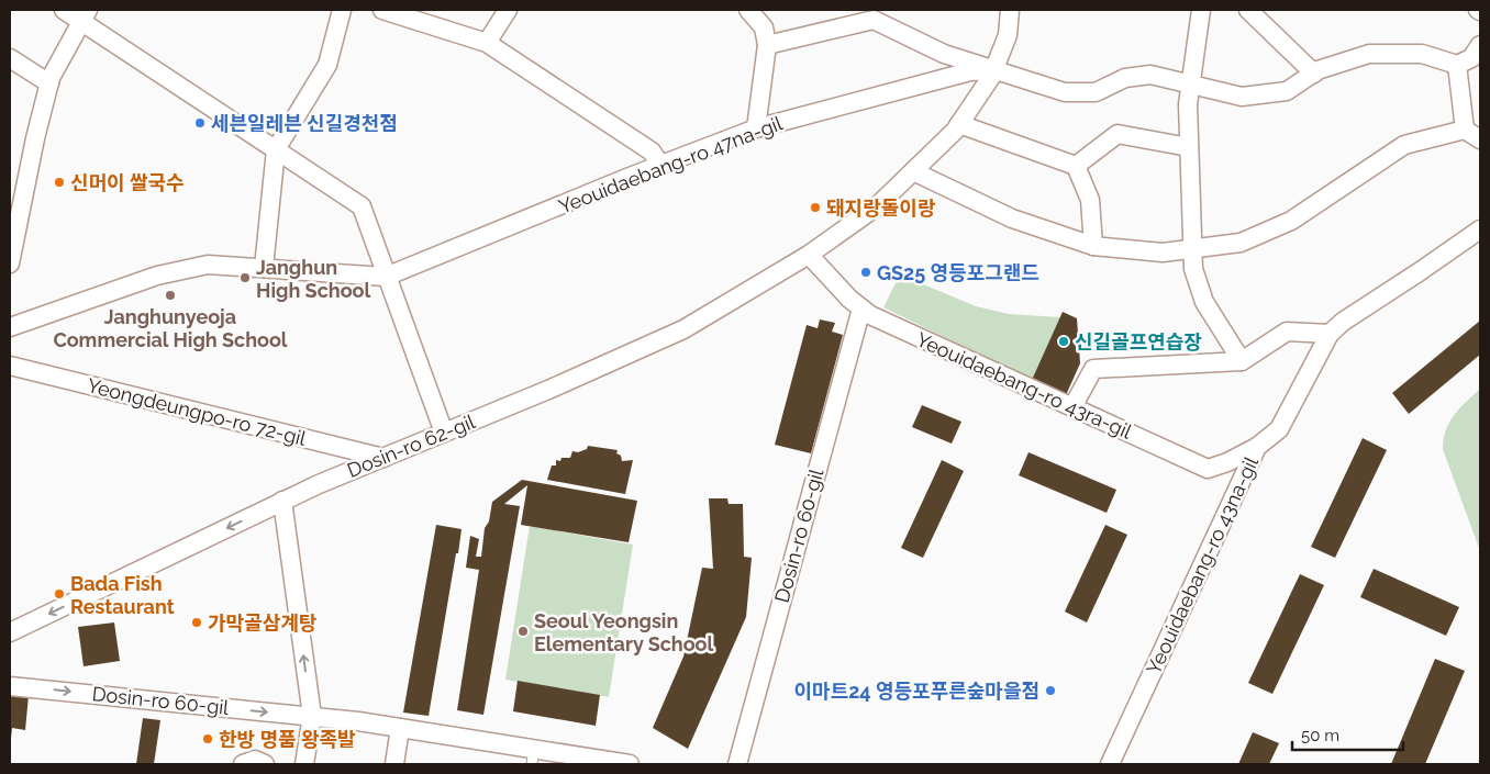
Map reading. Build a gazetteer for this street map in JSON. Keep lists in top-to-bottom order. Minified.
{"streets":{"street":["Yeouidaebang-ro 47na-gil","Yeouidaebang-ro 43ra-gil","Yeongdeungpo-ro 72-gil","Dosin-ro 62-gil","Dosin-ro 60-gil","Yeouidaebang-ro 43na-gil"]},"crossings":[["Yeouidaebang-ro 47na-gil","Dosin-ro 62-gil"],["Yeouidaebang-ro 43ra-gil","Dosin-ro 62-gil"],["Yeouidaebang-ro 43ra-gil","Dosin-ro 60-gil"],["Yeouidaebang-ro 43ra-gil","Yeouidaebang-ro 43na-gil"],["Yeongdeungpo-ro 72-gil","Dosin-ro 62-gil"]],"places":["세븐일레븐 신길경천점","신머이 쌀국수","돼지랑돌이랑","GS25 영등포그랜드","Janghun High School","Janghunyeoja Commercial High School","신길골프연습장","Bada Fish Restaurant","가막골삼계탕","Seoul Yeongsin Elementary School","이마트24 영등포푸른숲마을점","한방 명품 왕족발"],"scale_bar":"50 m"}
